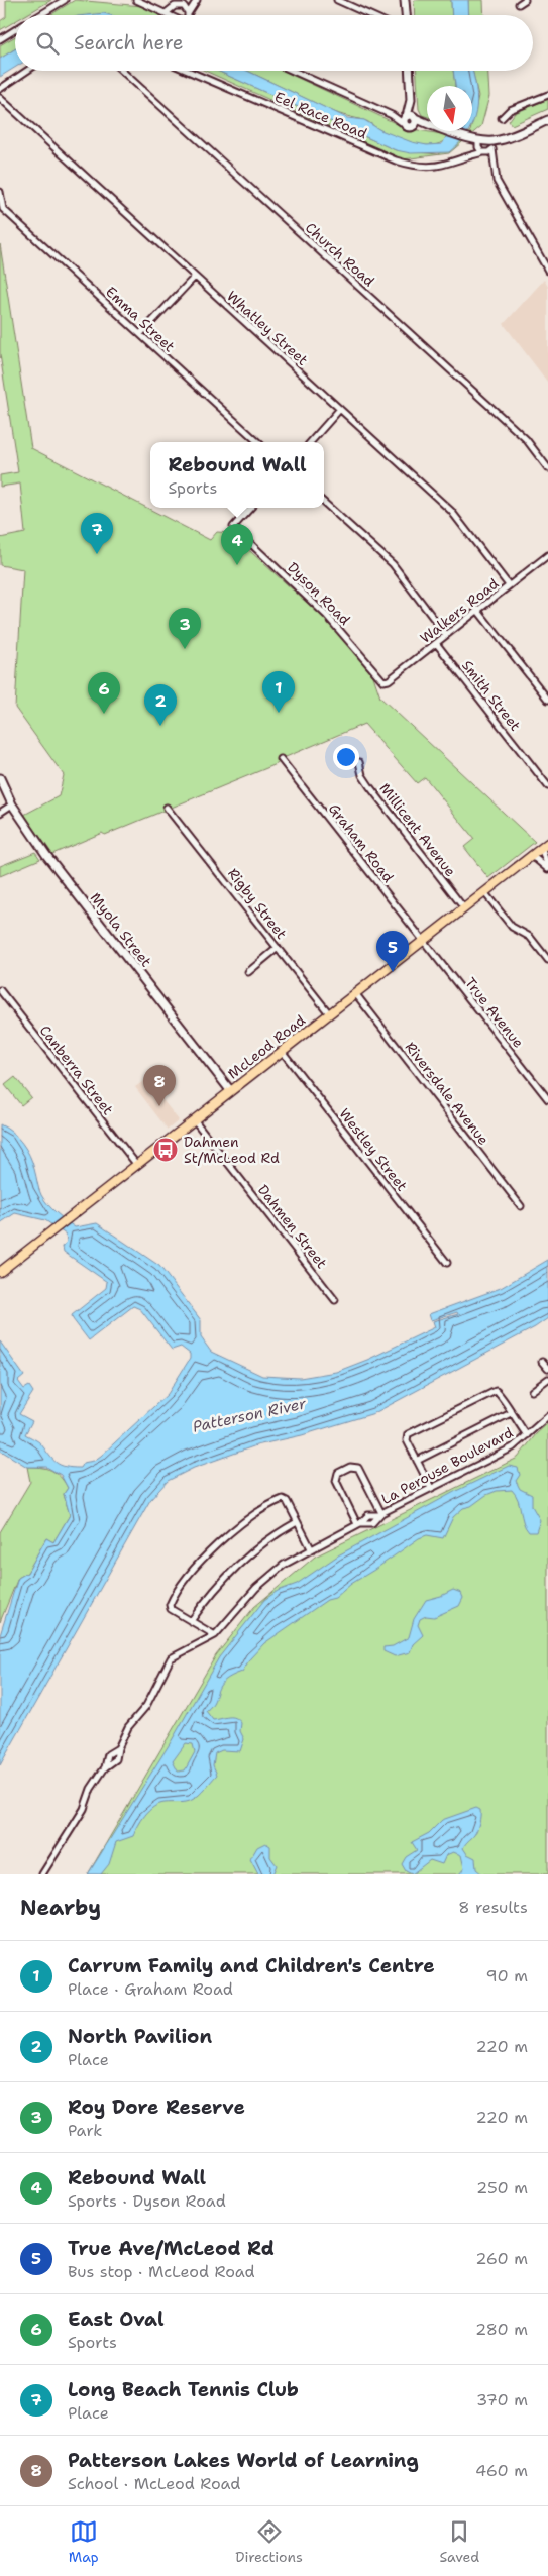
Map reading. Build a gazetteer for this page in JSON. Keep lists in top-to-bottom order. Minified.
{"streets":{"main road":["McLeod Road"],"street":["Eel Race Road","Church Road","Emma Street","Whatley Street","Dyson Road","Walkers Road","Smith Street","Millicent Avenue","Graham Road","Rigby Street","Myola Street","True Avenue","Canberra Street","Riversdale Avenue","Westley Street","Dahmen Street","La Perouse Boulevard"]},"crossings":[["Whatley Street","Walkers Road"],["Dyson Road","Walkers Road"],["Walkers Road","Smith Street"],["Millicent Avenue","McLeod Road"],["Graham Road","True Avenue"],["Graham Road","McLeod Road"],["Rigby Street","McLeod Road"],["Myola Street","McLeod Road"],["True Avenue","McLeod Road"],["McLeod Road","Canberra Street"],["McLeod Road","Riversdale Avenue"],["McLeod Road","Westley Street"],["McLeod Road","Dahmen Street"]],"water":["Patterson River"],"places":{"bus stop":["Dahmen St/McLeod Rd"]},"north":"bottom","page":{"search":"Search here","popup":["Rebound Wall","Sports"],"pins":["7","4","3","1","6","2","5","8"],"heading":["Nearby","8 results"],"list":[{"mark":"1","name":"Carrum Family and Children's Centre","note":"Place · Graham Road","value":"90 m"},{"mark":"2","name":"North Pavilion","note":"Place","value":"220 m"},{"mark":"3","name":"Roy Dore Reserve","note":"Park","value":"220 m"},{"mark":"4","name":"Rebound Wall","note":"Sports · Dyson Road","value":"250 m"},{"mark":"5","name":"True Ave/McLeod Rd","note":"Bus stop · McLeod Road","value":"260 m"},{"mark":"6","name":"East Oval","note":"Sports","value":"280 m"},{"mark":"7","name":"Long Beach Tennis Club","note":"Place","value":"370 m"},{"mark":"8","name":"Patterson Lakes World of Learning","note":"School · McLeod Road","value":"460 m"}],"nav":["Map","Directions","Saved"]}}
